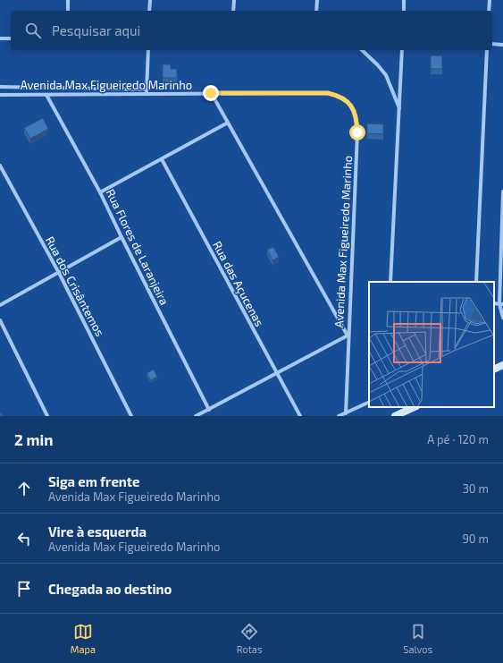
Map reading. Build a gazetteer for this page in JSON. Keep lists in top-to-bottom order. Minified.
{"streets":{"street":["Avenida Max Figueiredo Marinho","Rua Flores de Laranjeira","Rua das Açucenas","Rua dos Crisântemos"]},"crossings":[["Avenida Max Figueiredo Marinho","Rua Flores de Laranjeira"]],"page":{"search":"Pesquisar aqui","heading":["2 min","A pé · 120 m"],"list":[["Siga em frente","Avenida Max Figueiredo Marinho","30 m"],["Vire à esquerda","Avenida Max Figueiredo Marinho","90 m"],"Chegada ao destino"],"nav":["Mapa","Rotas","Salvos"]}}
